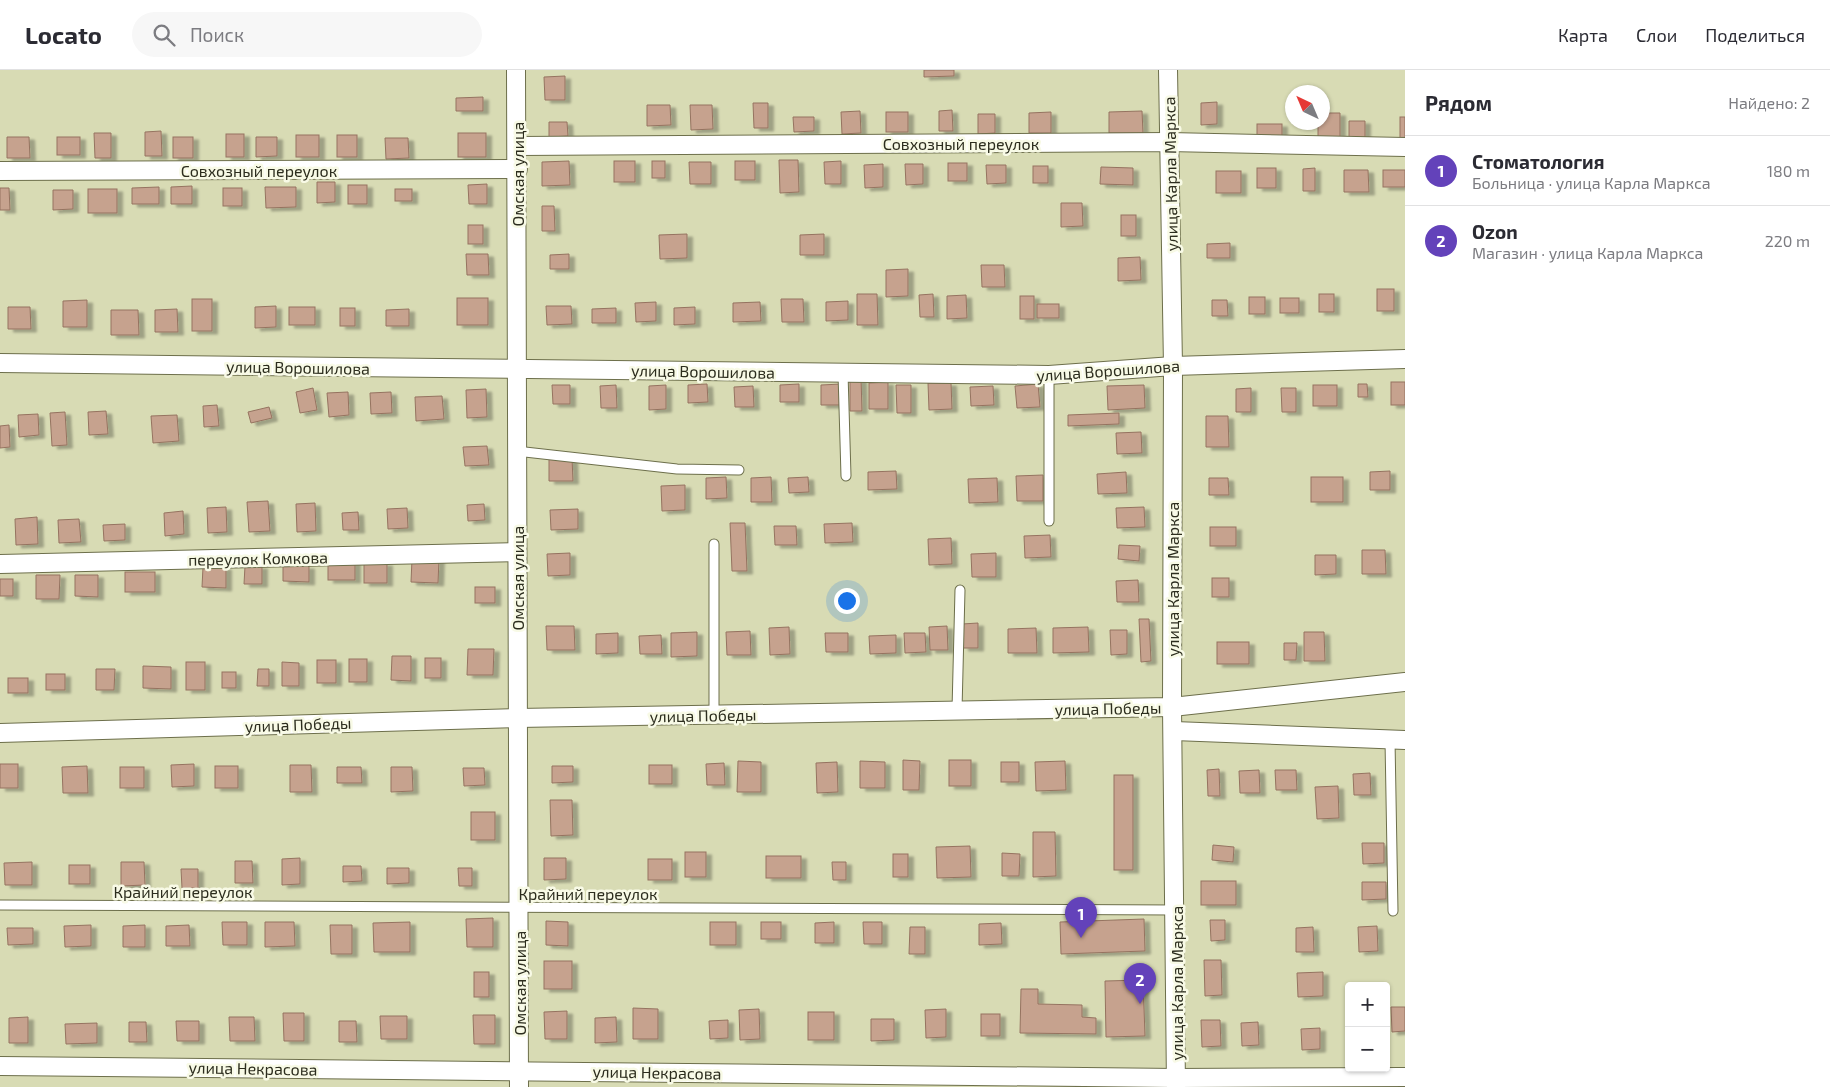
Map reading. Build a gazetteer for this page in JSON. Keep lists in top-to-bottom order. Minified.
{"streets":{"street":["Совхозный переулок","Омская улица","улица Карла Маркса","улица Ворошилова","переулок Комкова","улица Победы","улица Некрасова"],"lane":["Крайний переулок"]},"crossings":[["Совхозный переулок","Омская улица"],["Совхозный переулок","улица Карла Маркса"],["Омская улица","улица Ворошилова"],["Омская улица","переулок Комкова"],["Омская улица","улица Победы"],["Омская улица","Крайний переулок"],["Омская улица","улица Некрасова"],["улица Карла Маркса","улица Ворошилова"],["улица Карла Маркса","улица Победы"],["улица Карла Маркса","Крайний переулок"],["улица Карла Маркса","улица Некрасова"]],"north":"top left","page":{"header":"Locato","search":"Поиск","nav":["Карта","Слои","Поделиться"],"heading":["Рядом","Найдено: 2"],"list":[{"mark":"1","name":"Стоматология","note":"Больница · улица Карла Маркса","value":"180 m"},{"mark":"2","name":"Ozon","note":"Магазин · улица Карла Маркса","value":"220 m"}],"pins":["1","2"],"map_buttons":["+","−"]}}
